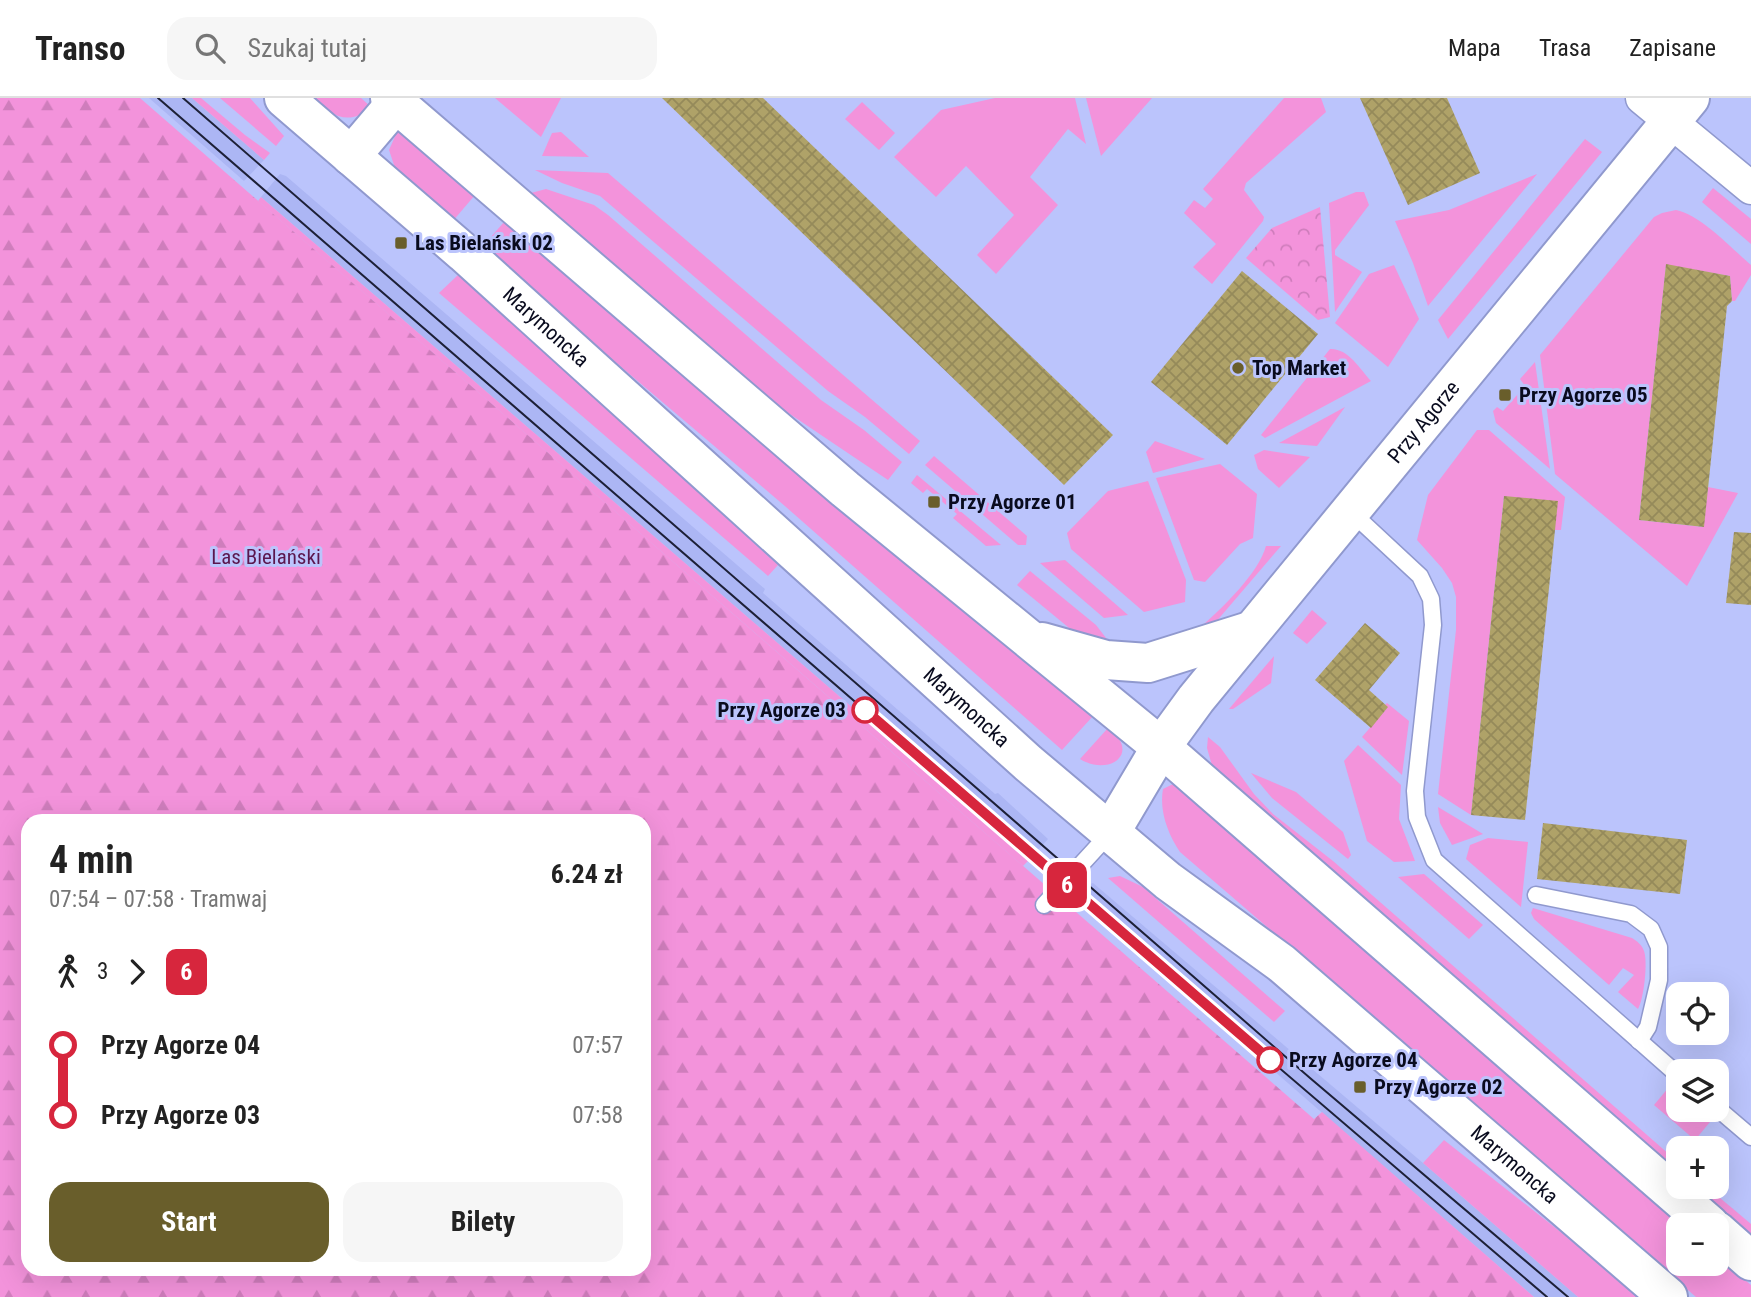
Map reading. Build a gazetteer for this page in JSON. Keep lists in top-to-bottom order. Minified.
{"streets":{"main road":["Marymoncka","Przy Agorze"]},"crossings":[["Marymoncka","Przy Agorze"]],"parks":["Las Bielański"],"places":{"transit":["Las Bielański 02","Przy Agorze 05","Przy Agorze 01","Przy Agorze 02"],"other":["Top Market","Przy Agorze 03","Przy Agorze 04"]},"lines":["tram line 6"],"page":{"header":"Transo","search":"Szukaj tutaj","nav":["Mapa","Trasa","Zapisane"],"on_map":"6","heading":["4 min","07:54 – 07:58 · Tramwaj","6.24 zł"],"legs":["3","6"],"map_buttons":["+","−"],"list":[{"name":"Przy Agorze 04","value":"07:57"},{"name":"Przy Agorze 03","value":"07:58"}],"buttons":["Start","Bilety"]}}
